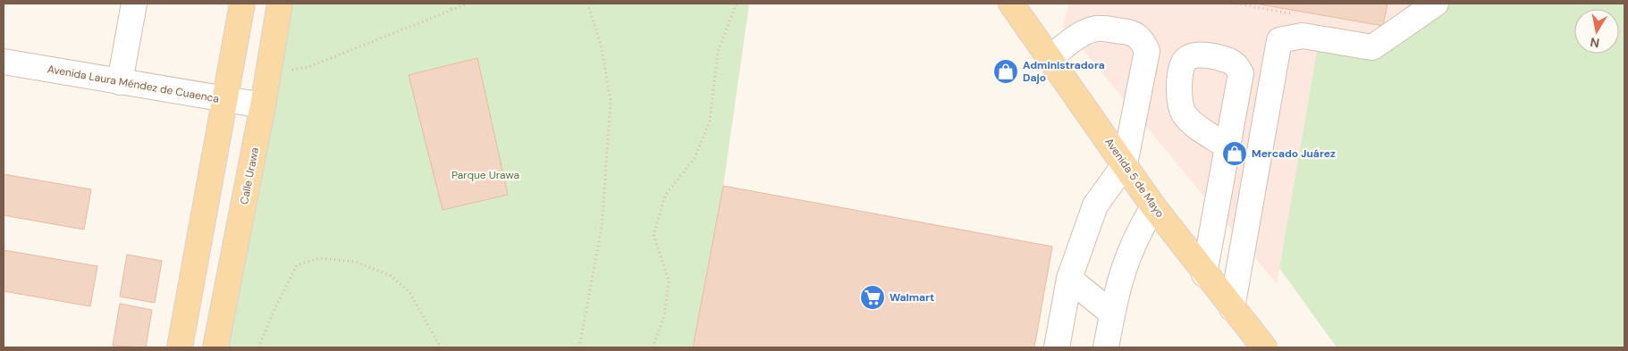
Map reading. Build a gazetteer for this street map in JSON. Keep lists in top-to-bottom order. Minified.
{"streets":{"main road":["Calle Urawa","Avenida 5 de Mayo"],"street":["Avenida Laura Méndez de Cuaenca"]},"crossings":[["Avenida Laura Méndez de Cuaenca","Calle Urawa"]],"parks":["Parque Urawa"],"places":{"shop":["Administradora Dajo","Mercado Juárez"],"supermarket":["Walmart"]},"north":"bottom"}
